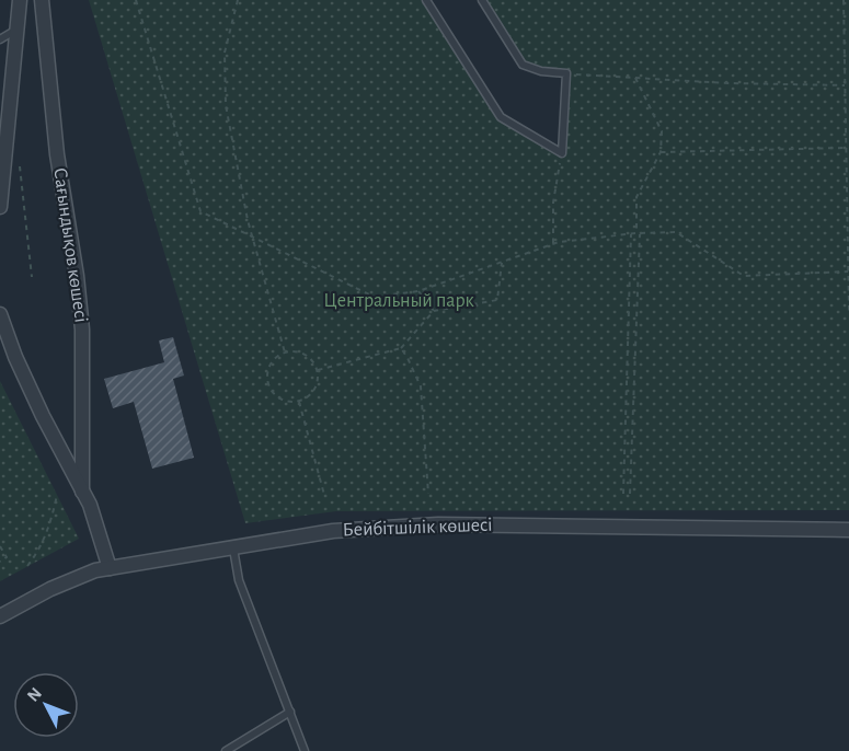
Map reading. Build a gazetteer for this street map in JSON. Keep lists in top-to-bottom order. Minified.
{"streets":{"street":["Сағындықов көшесі","Бейбітшілік көшесі"]},"crossings":[["Сағындықов көшесі","Бейбітшілік көшесі"]],"parks":["Центральный парк"],"north":"top left"}
